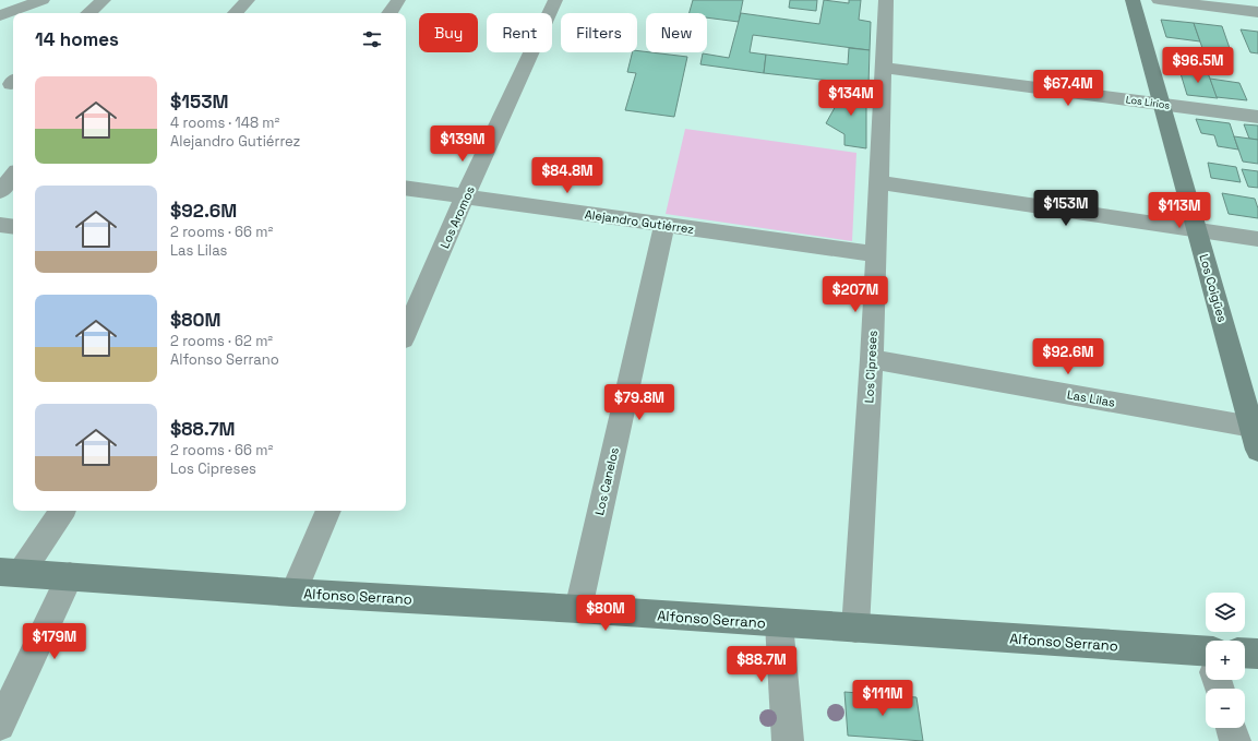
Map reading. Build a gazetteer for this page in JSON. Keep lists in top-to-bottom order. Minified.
{"streets":{"street":["Los Lirios","Los Aromos","Alejandro Gutiérrez","Los Coigües","Los Cipreses","Las Lilas","Los Canelos","Alfonso Serrano"]},"crossings":[["Los Lirios","Los Coigües"],["Los Lirios","Los Cipreses"],["Los Aromos","Alejandro Gutiérrez"],["Alejandro Gutiérrez","Los Cipreses"],["Alejandro Gutiérrez","Los Canelos"],["Los Coigües","Las Lilas"],["Los Cipreses","Las Lilas"],["Los Cipreses","Alfonso Serrano"],["Los Canelos","Alfonso Serrano"]],"page":{"chip":["Buy","Rent","Filters","New"],"heading":"14 homes","price":["$96.5M","$67.4M","$134M","$139M","$84.8M","$153M","$113M","$207M","$92.6M","$79.8M","$80M","$179M","$88.7M","$111M"],"list":[{"name":"$153M","note":"4 rooms · 148 m² · Alejandro Gutiérrez"},{"name":"$92.6M","note":"2 rooms · 66 m² · Las Lilas"},{"name":"$80M","note":"2 rooms · 62 m² · Alfonso Serrano"},{"name":"$88.7M","note":"2 rooms · 66 m² · Los Cipreses"}],"map_buttons":["+","−"]}}
